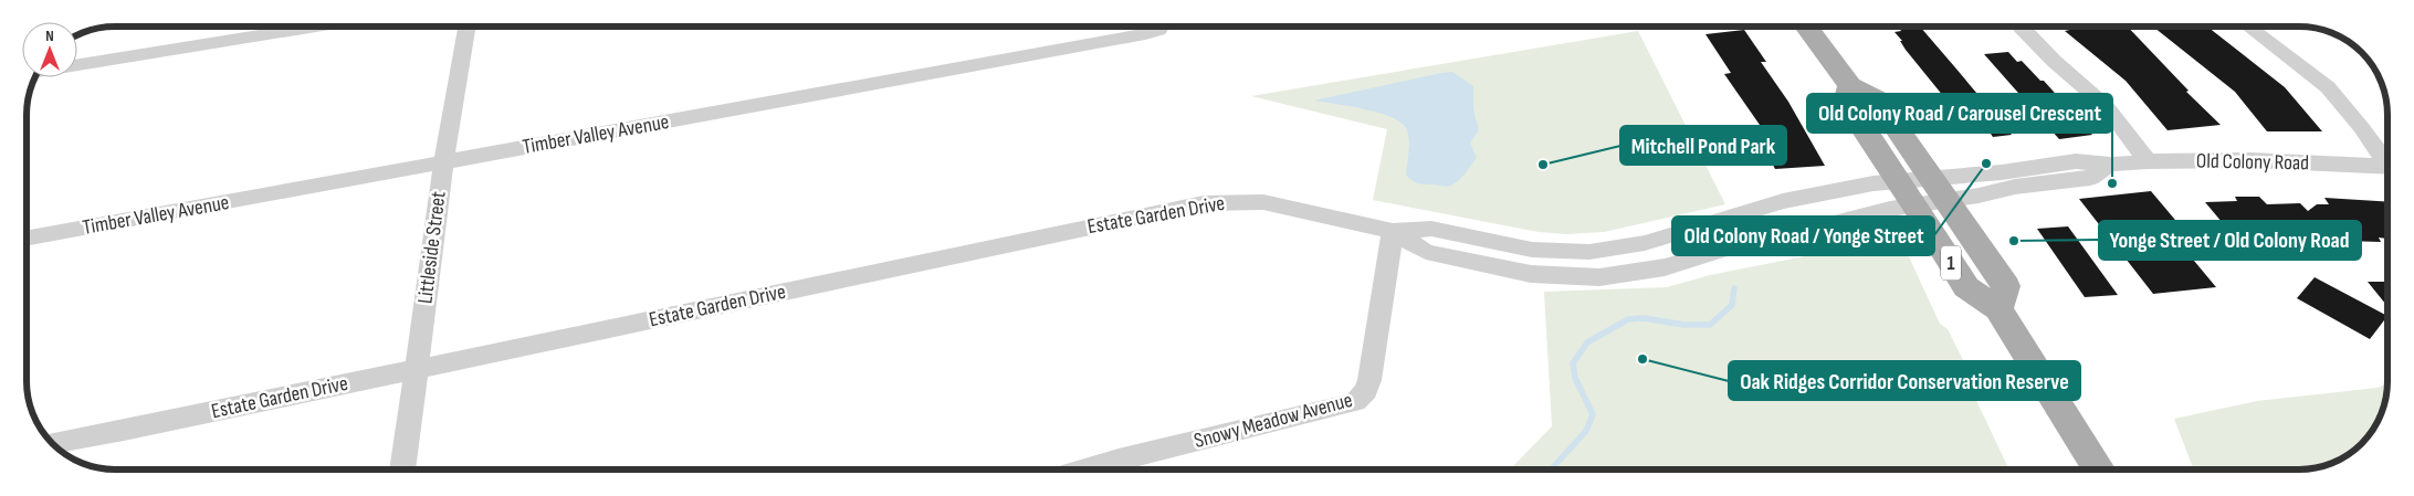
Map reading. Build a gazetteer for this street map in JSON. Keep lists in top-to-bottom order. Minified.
{"streets":{"main road":["1"],"street":["Timber Valley Avenue","Old Colony Road","Estate Garden Drive","Littleside Street","Snowy Meadow Avenue"]},"crossings":[["Timber Valley Avenue","Littleside Street"],["Old Colony Road","Estate Garden Drive"],["Old Colony Road","1"],["Estate Garden Drive","Littleside Street"],["Estate Garden Drive","1"],["Estate Garden Drive","Snowy Meadow Avenue"]],"places":["Old Colony Road / Yonge Street","Mitchell Pond Park","Old Colony Road / Carousel Crescent","Yonge Street / Old Colony Road","Oak Ridges Corridor Conservation Reserve"],"north":"top"}
